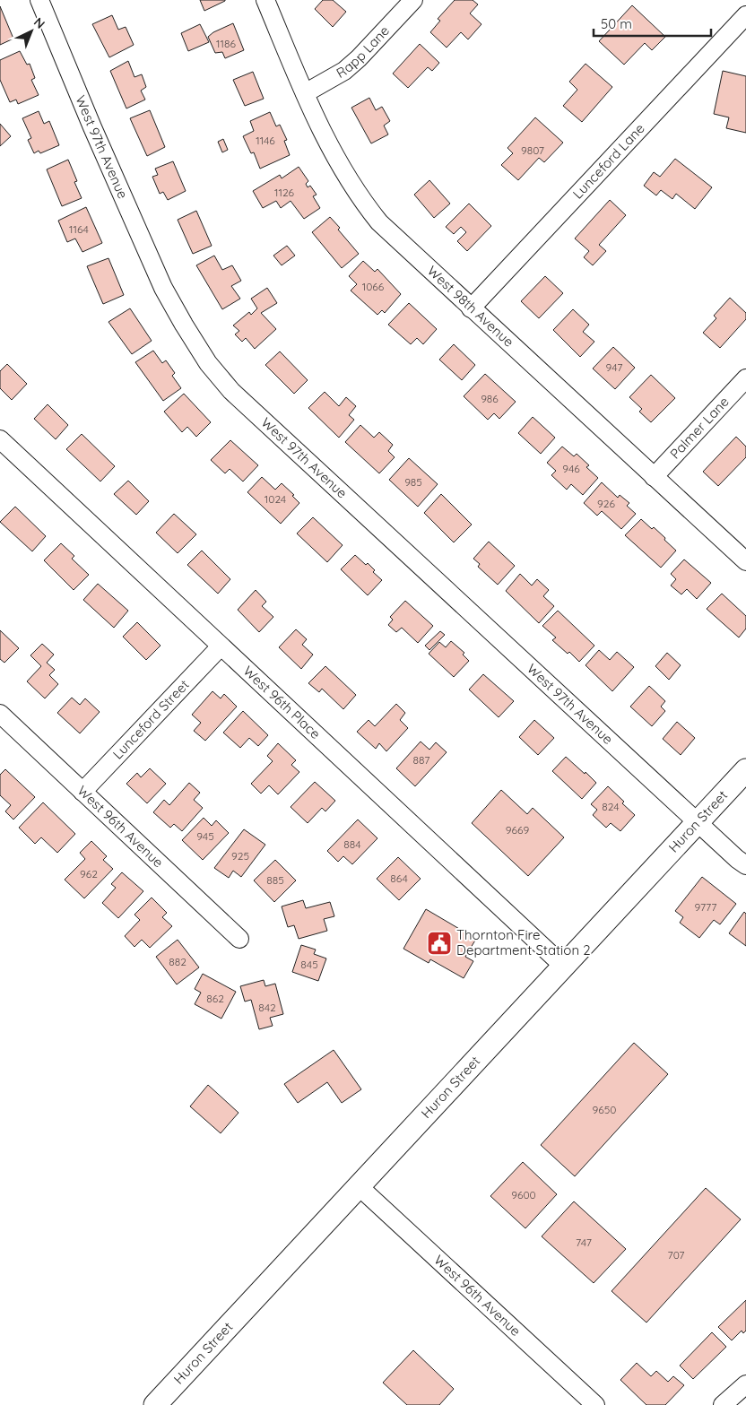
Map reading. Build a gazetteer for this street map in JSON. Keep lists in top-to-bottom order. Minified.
{"streets":{"main road":["Huron Street"],"street":["Rapp Lane","West 97th Avenue","Lunceford Lane","West 98th Avenue","Palmer Lane","West 96th Place","Lunceford Street","West 96th Avenue"]},"crossings":[["Rapp Lane","West 98th Avenue"],["West 97th Avenue","Huron Street"],["Lunceford Lane","West 98th Avenue"],["West 98th Avenue","Palmer Lane"],["West 96th Place","Lunceford Street"],["West 96th Place","Huron Street"],["Lunceford Street","West 96th Avenue"],["Huron Street","West 96th Avenue"]],"places":{"public building":["Thornton Fire Department Station 2"]},"house_numbers":["1186","1146","9807","1126","1164","1066","947","986","946","985","1024","926","887","824","9669","945","884","925","962","864","885","9777","882","845","862","842","9650","9600","747","707"],"scale_bar":"50 m","north":"top right"}
